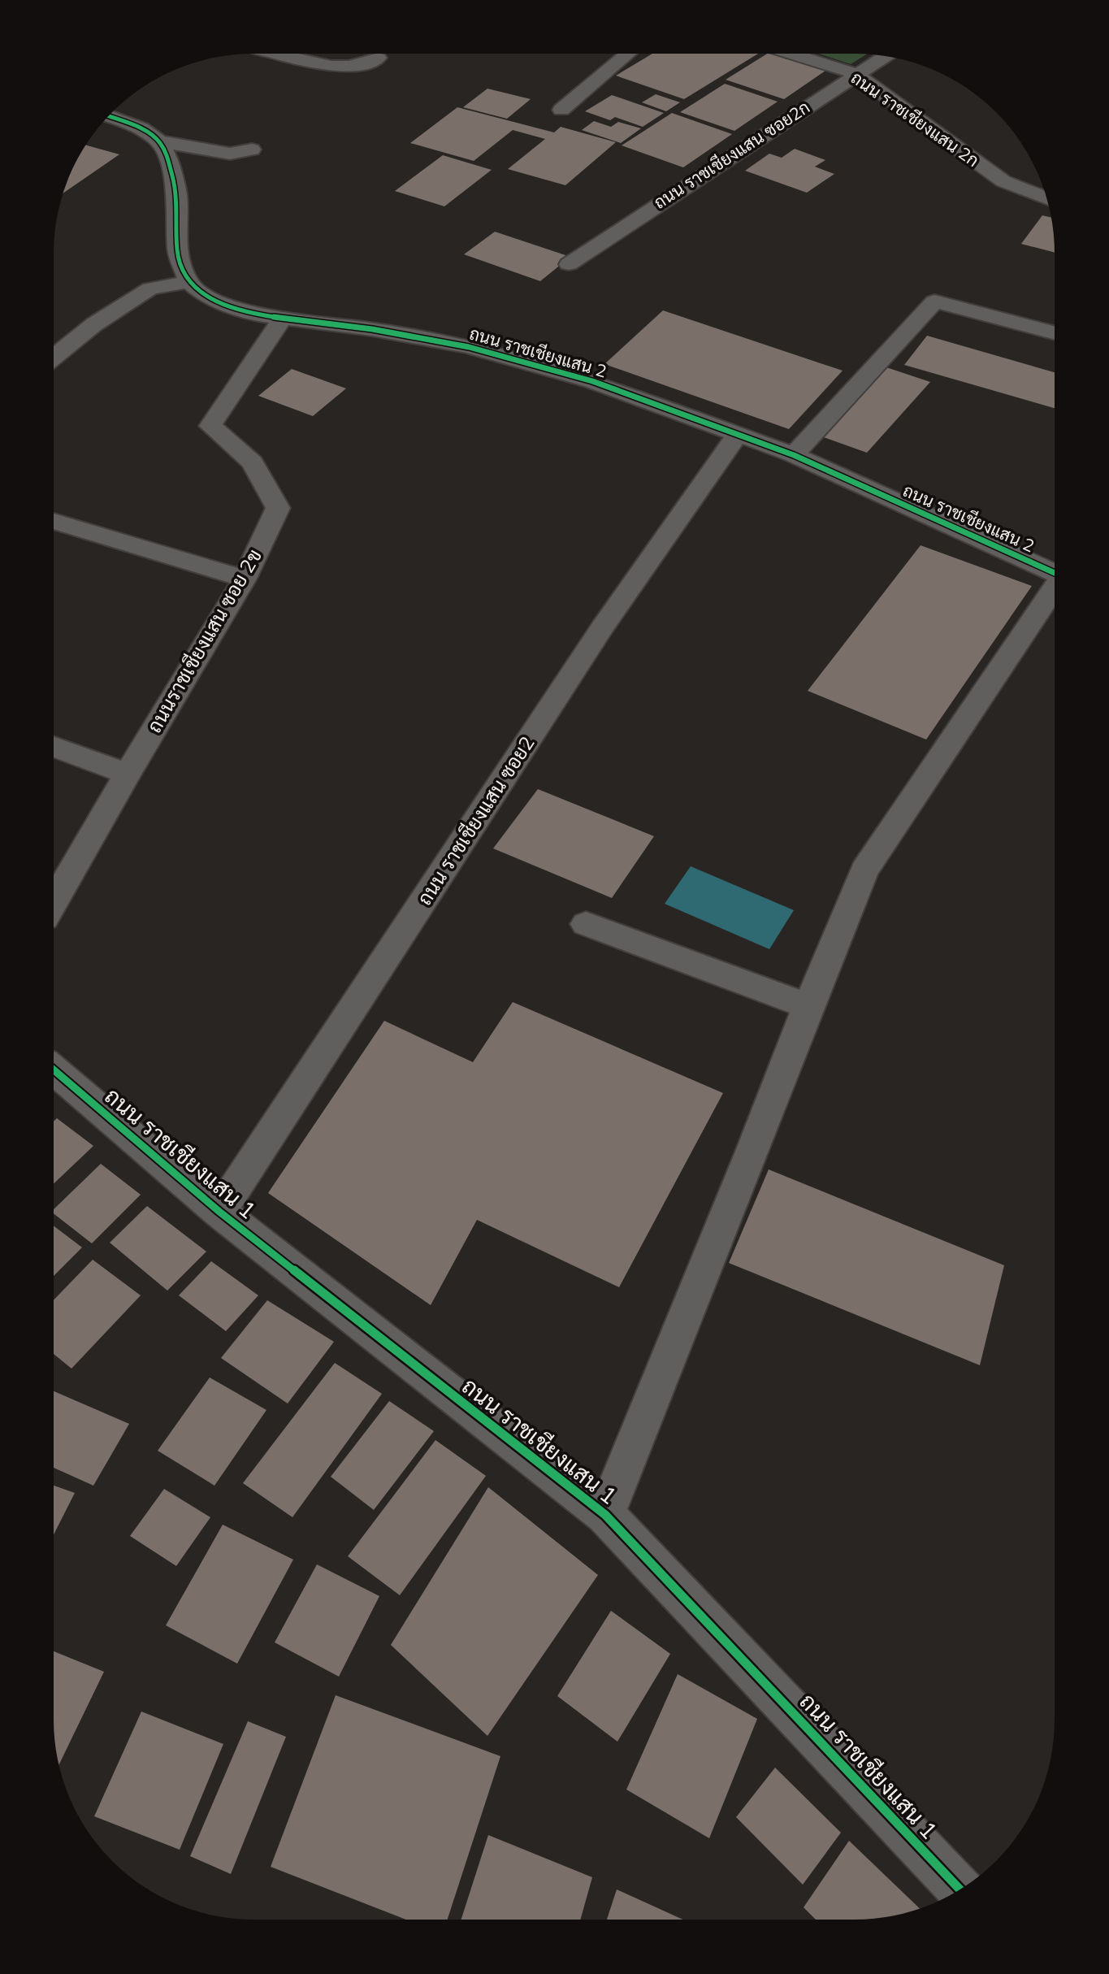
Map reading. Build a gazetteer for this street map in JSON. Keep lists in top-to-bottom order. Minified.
{"streets":{"street":["ถนน ราชเชียงแสน 2ก","ถนน ราชเชียงแสน ซอย2ก","ถนน ราชเชียงแสน 2","ถนนราชเชียงแสน ซอย 2ข","ถนน ราชเชียงแสน ซอย2","ถนน ราชเชียงแสน 1"]},"crossings":[["ถนน ราชเชียงแสน 2ก","ถนน ราชเชียงแสน ซอย2ก"],["ถนน ราชเชียงแสน 2","ถนนราชเชียงแสน ซอย 2ข"],["ถนน ราชเชียงแสน 2","ถนน ราชเชียงแสน ซอย2"],["ถนน ราชเชียงแสน ซอย2","ถนน ราชเชียงแสน 1"]]}
